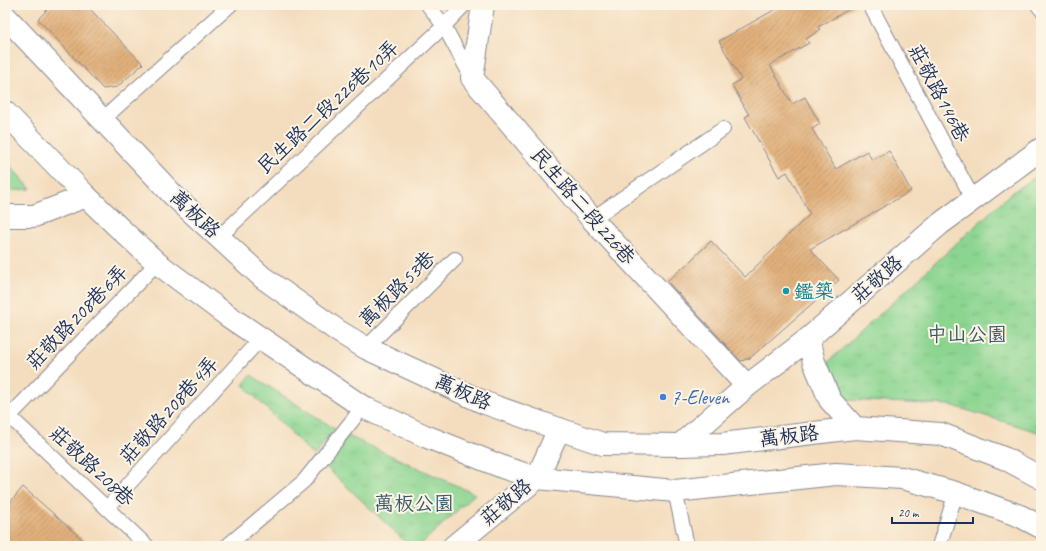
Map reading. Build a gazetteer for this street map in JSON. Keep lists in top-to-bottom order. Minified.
{"streets":{"street":["民生路二段226巷","萬板路","莊敬路"],"lane":["莊敬路146巷","民生路二段226巷10弄","萬板路53巷","莊敬路208巷6弄","莊敬路208巷4弄","莊敬路208巷"]},"crossings":[["莊敬路146巷","莊敬路"],["民生路二段226巷10弄","萬板路"],["民生路二段226巷","莊敬路"],["萬板路","莊敬路"],["萬板路","萬板路53巷"],["莊敬路208巷6弄","莊敬路208巷"],["莊敬路208巷4弄","莊敬路208巷"]],"parks":["中山公園","萬板公園"],"places":["鑑築","7-Eleven"],"scale_bar":"20 m"}
